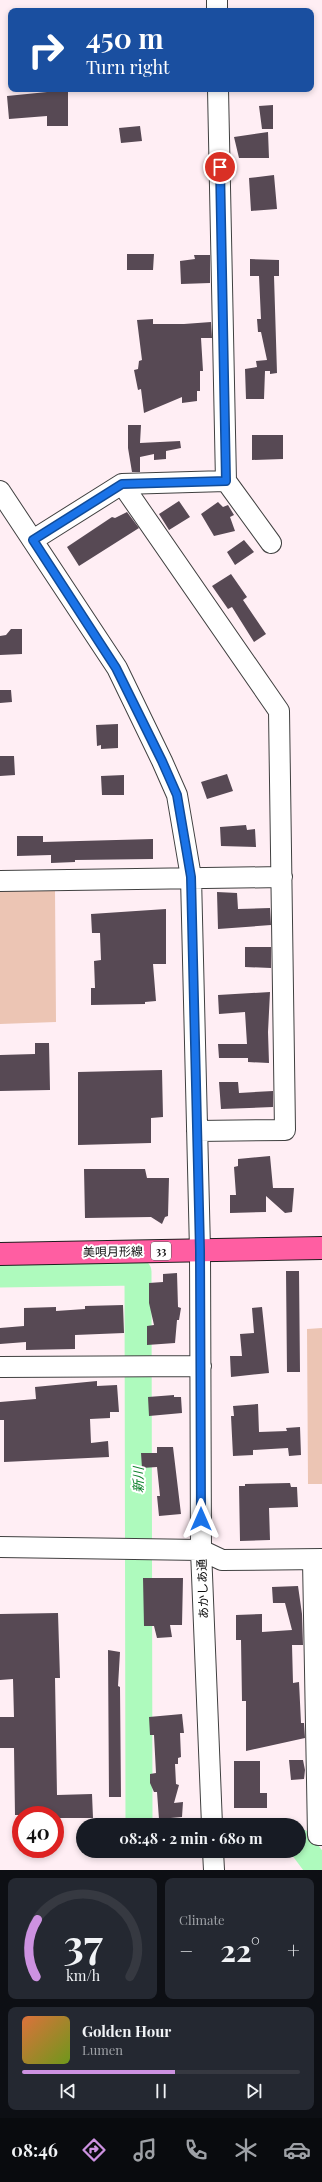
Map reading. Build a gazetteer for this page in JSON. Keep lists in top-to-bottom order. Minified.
{"streets":{"main road":["33","美唄月形線"],"street":["あかしあ通"]},"crossings":[["美唄月形線","あかしあ通"]],"water":["新川"],"page":{"turn":["450 m","Turn right"],"limit":"40","trip":"08:48 · 2 min · 680 m","tile":"Climate","heat":["−","22°","+"],"song":["Golden Hour","Lumen"],"tabs":"08:46","gauge":["37","km/h"]}}
